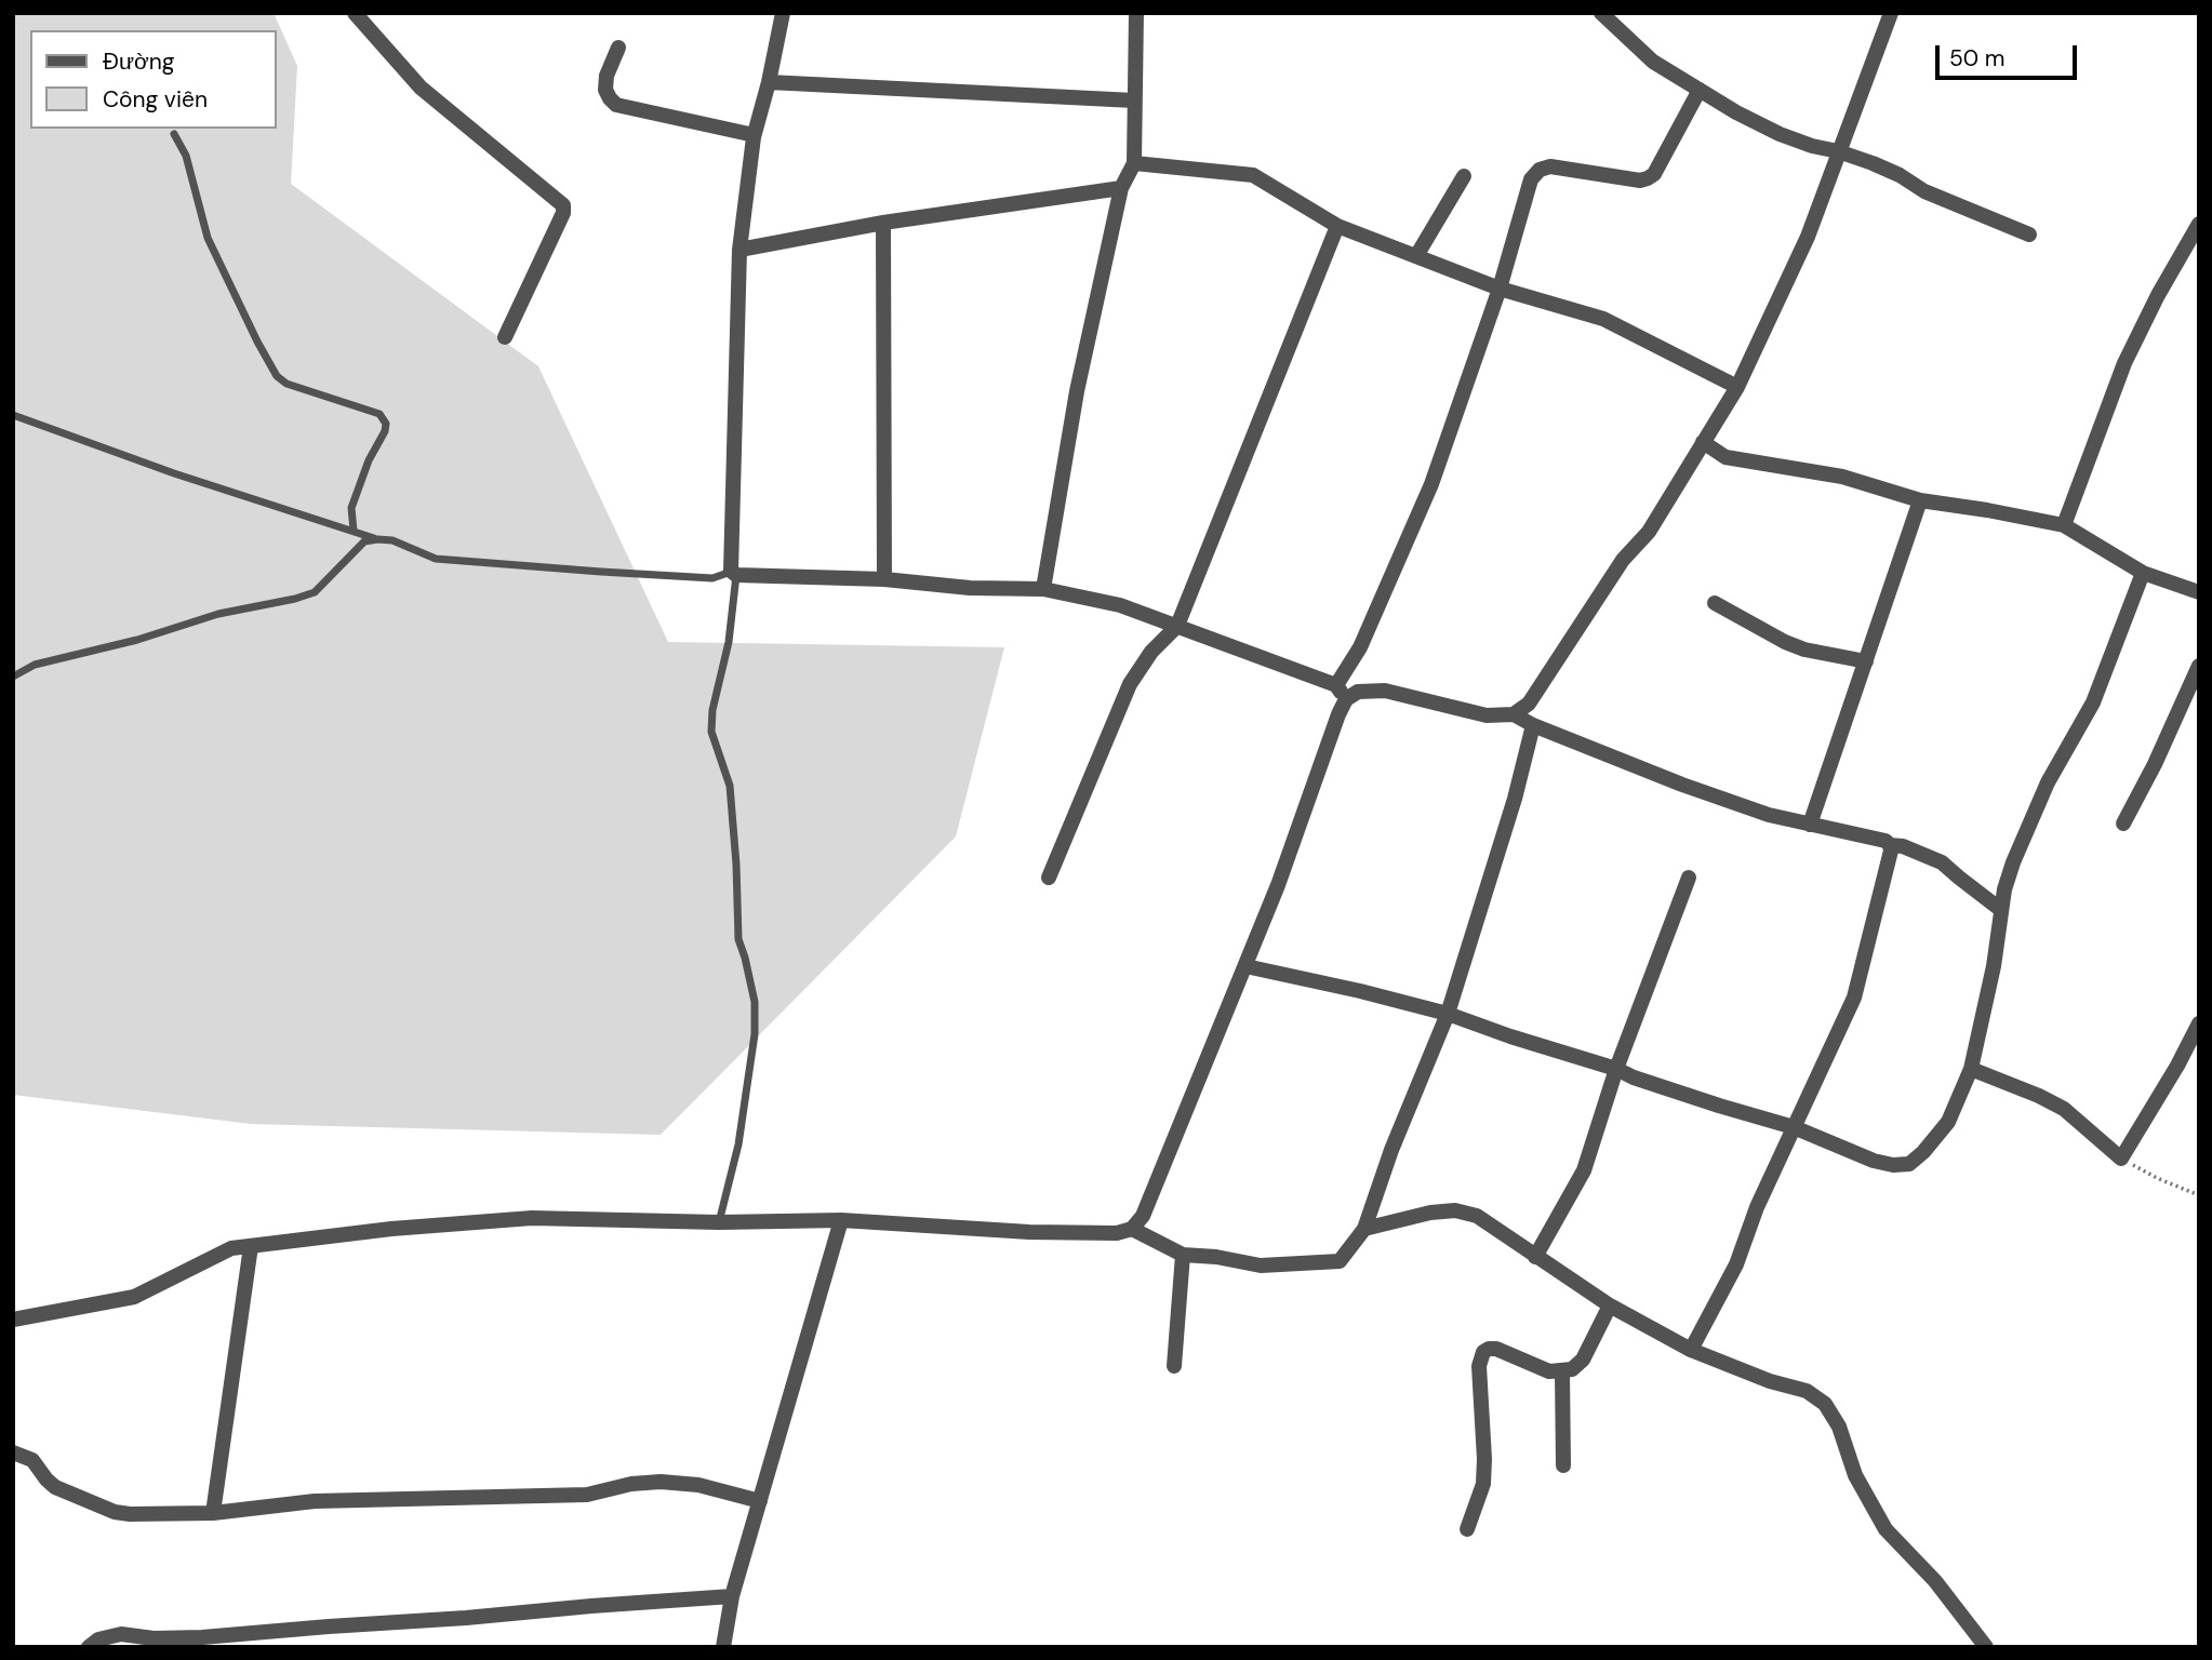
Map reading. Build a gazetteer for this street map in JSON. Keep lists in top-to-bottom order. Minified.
{"legend":["Đường","Công viên"],"scale_bar":"50 m"}
